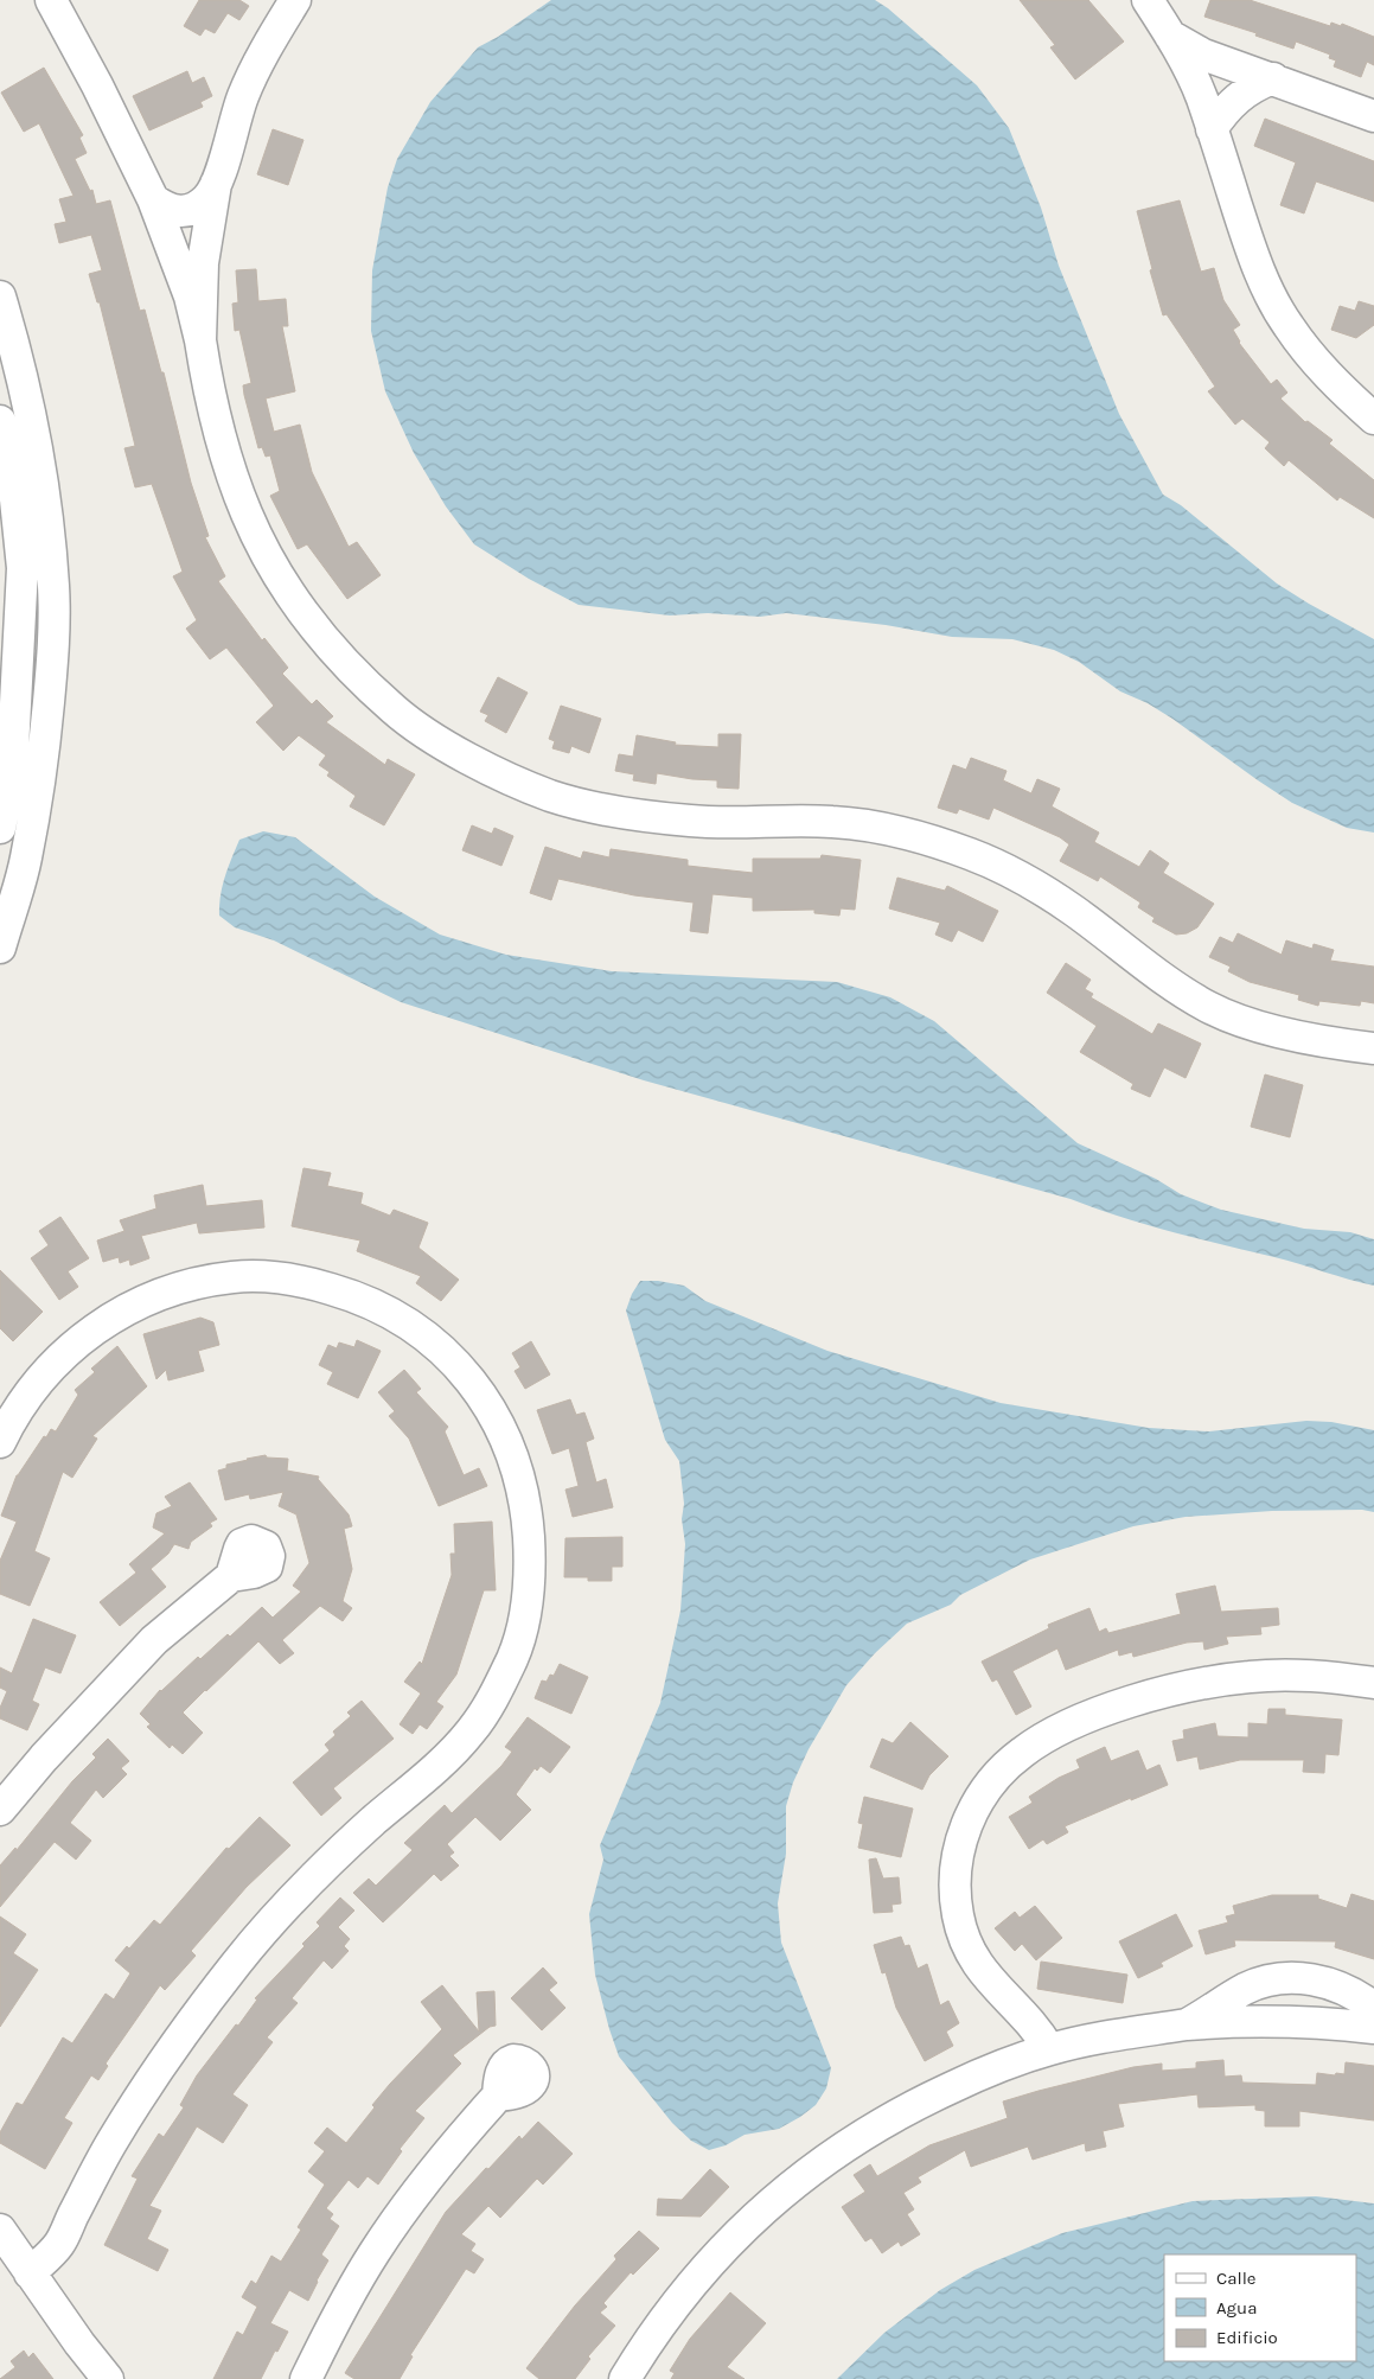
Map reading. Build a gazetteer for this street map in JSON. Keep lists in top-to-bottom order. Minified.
{"legend":["Calle","Agua","Edificio"]}
